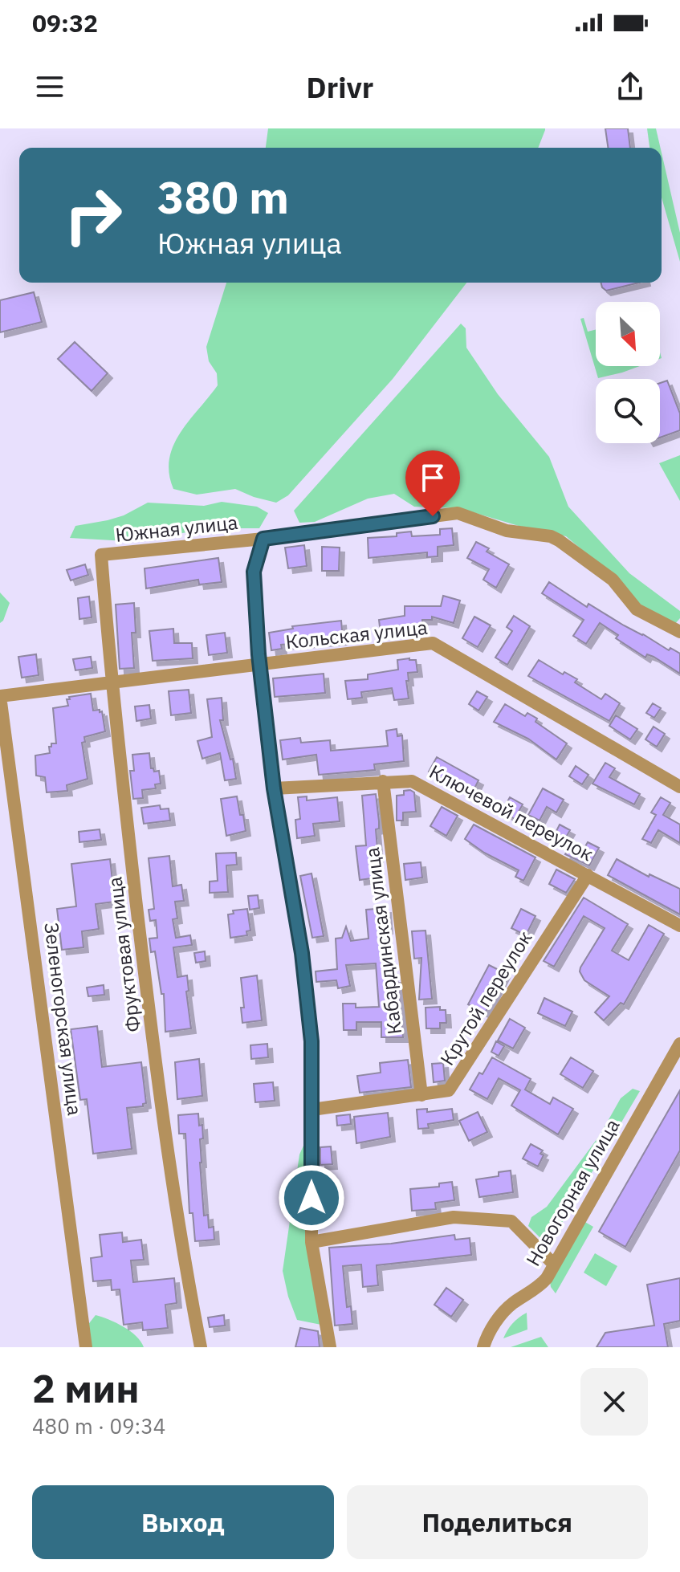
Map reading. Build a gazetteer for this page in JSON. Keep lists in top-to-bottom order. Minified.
{"streets":{"street":["Южная улица","Кольская улица","Ключевой переулок","Кабардинская улица","Фруктовая улица","Крутой переулок","Зеленогорская улица","Новогорная улица"]},"crossings":[["Южная улица","Фруктовая улица"],["Кольская улица","Фруктовая улица"],["Кольская улица","Зеленогорская улица"],["Ключевой переулок","Кабардинская улица"],["Ключевой переулок","Крутой переулок"],["Кабардинская улица","Крутой переулок"]],"north":"bottom right","page":{"status":"09:32","header":"Drivr","turn":["380 m","Южная улица"],"heading":["2 мин","480 m · 09:34"],"buttons":["Выход","Поделиться"]}}
